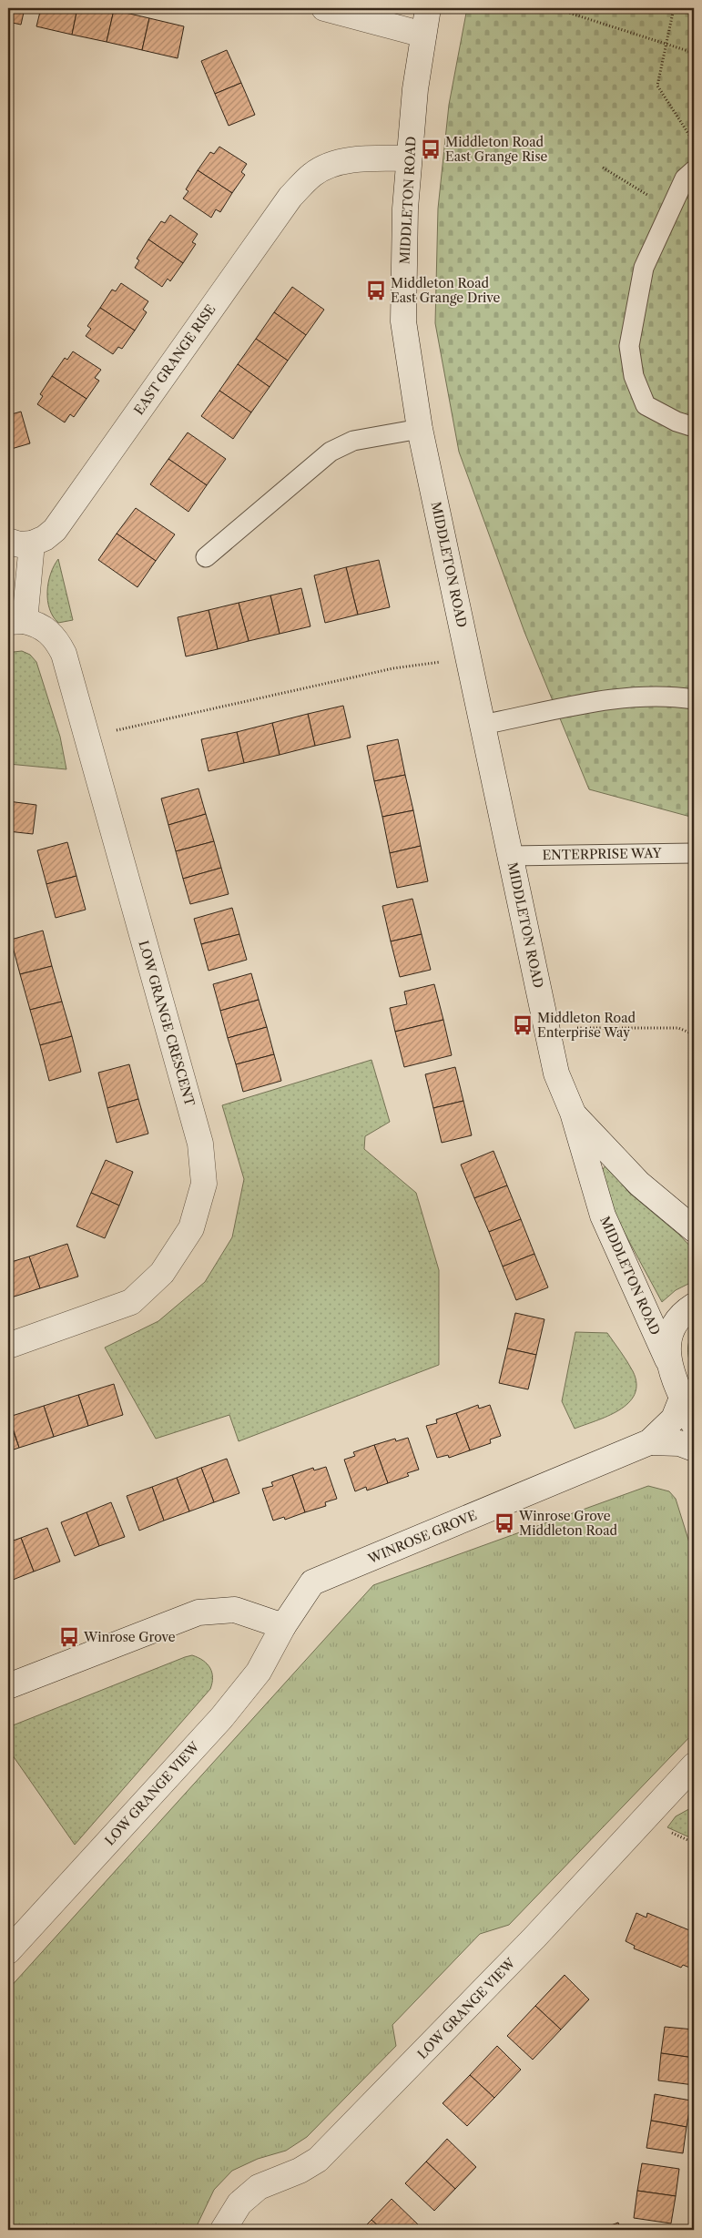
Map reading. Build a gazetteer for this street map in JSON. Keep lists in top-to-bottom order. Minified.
{"streets":{"street":["MIDDLETON ROAD","EAST GRANGE RISE","LOW GRANGE CRESCENT","WINROSE GROVE","LOW GRANGE VIEW"],"lane":["ENTERPRISE WAY"]},"crossings":[["MIDDLETON ROAD","EAST GRANGE RISE"],["MIDDLETON ROAD","ENTERPRISE WAY"],["MIDDLETON ROAD","WINROSE GROVE"],["WINROSE GROVE","LOW GRANGE VIEW"]],"places":{"bus stop":["Middleton Road East Grange Rise","Middleton Road East Grange Drive","Middleton Road Enterprise Way","Winrose Grove Middleton Road","Winrose Grove"]}}
